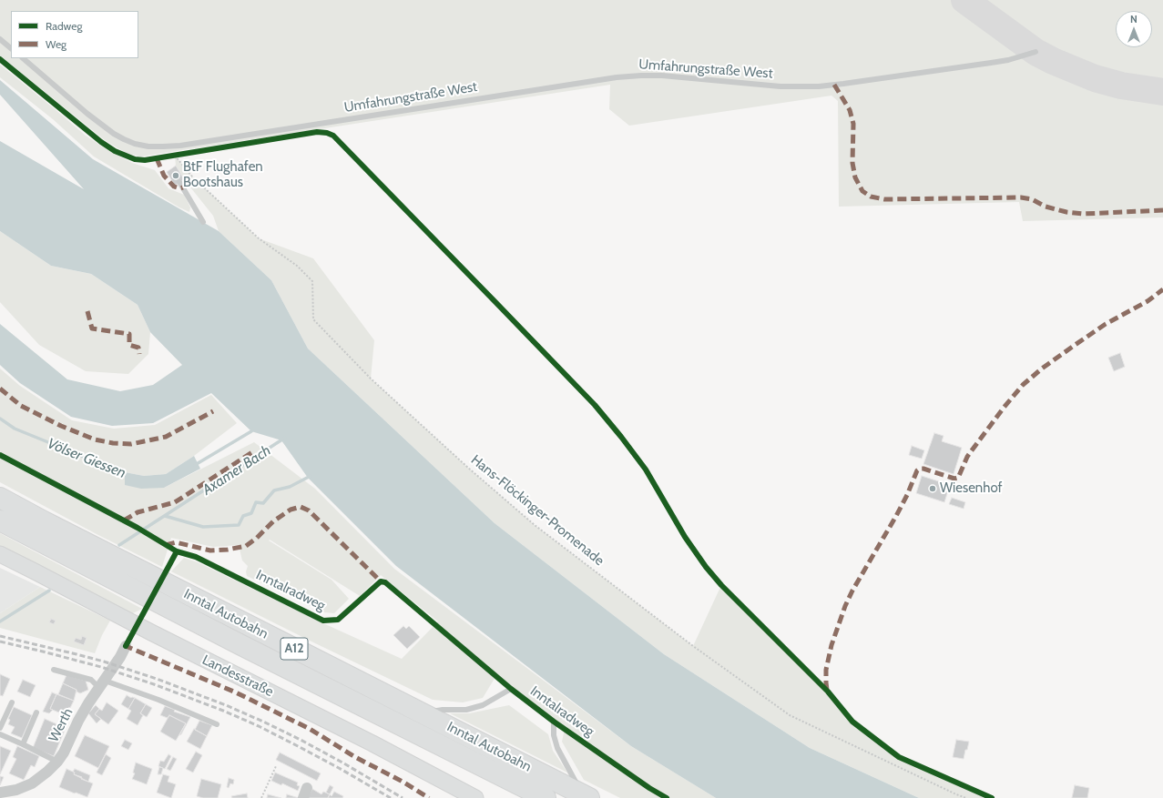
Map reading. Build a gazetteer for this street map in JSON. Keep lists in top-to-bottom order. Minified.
{"streets":{"highway":["Inntal Autobahn","A12"],"main road":["Landesstraße"],"street":["Werth"],"lane":["Umfahrungstraße West"],"path":["Hans-Flöckinger-Promenade"],"cycle path":["Inntalradweg"]},"water":["Völser Giessen","Axamer Bach"],"places":["BtF Flughafen Bootshaus","Wiesenhof"],"legend":["Radweg","Weg"],"north":"top"}
